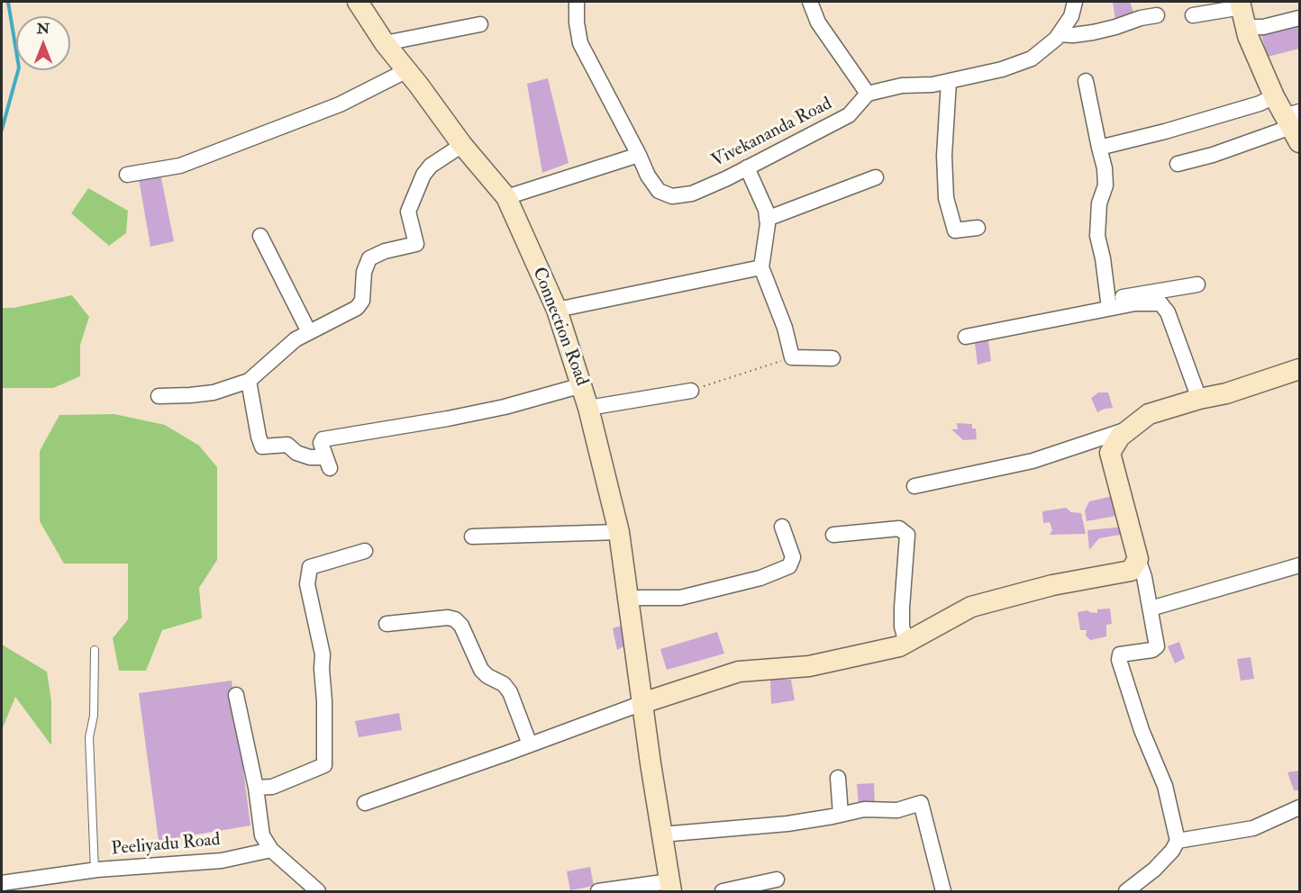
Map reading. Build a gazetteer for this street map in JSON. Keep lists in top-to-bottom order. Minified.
{"streets":{"street":["Vivekananda Road","Connection Road","Peeliyadu Road"]},"north":"top"}
